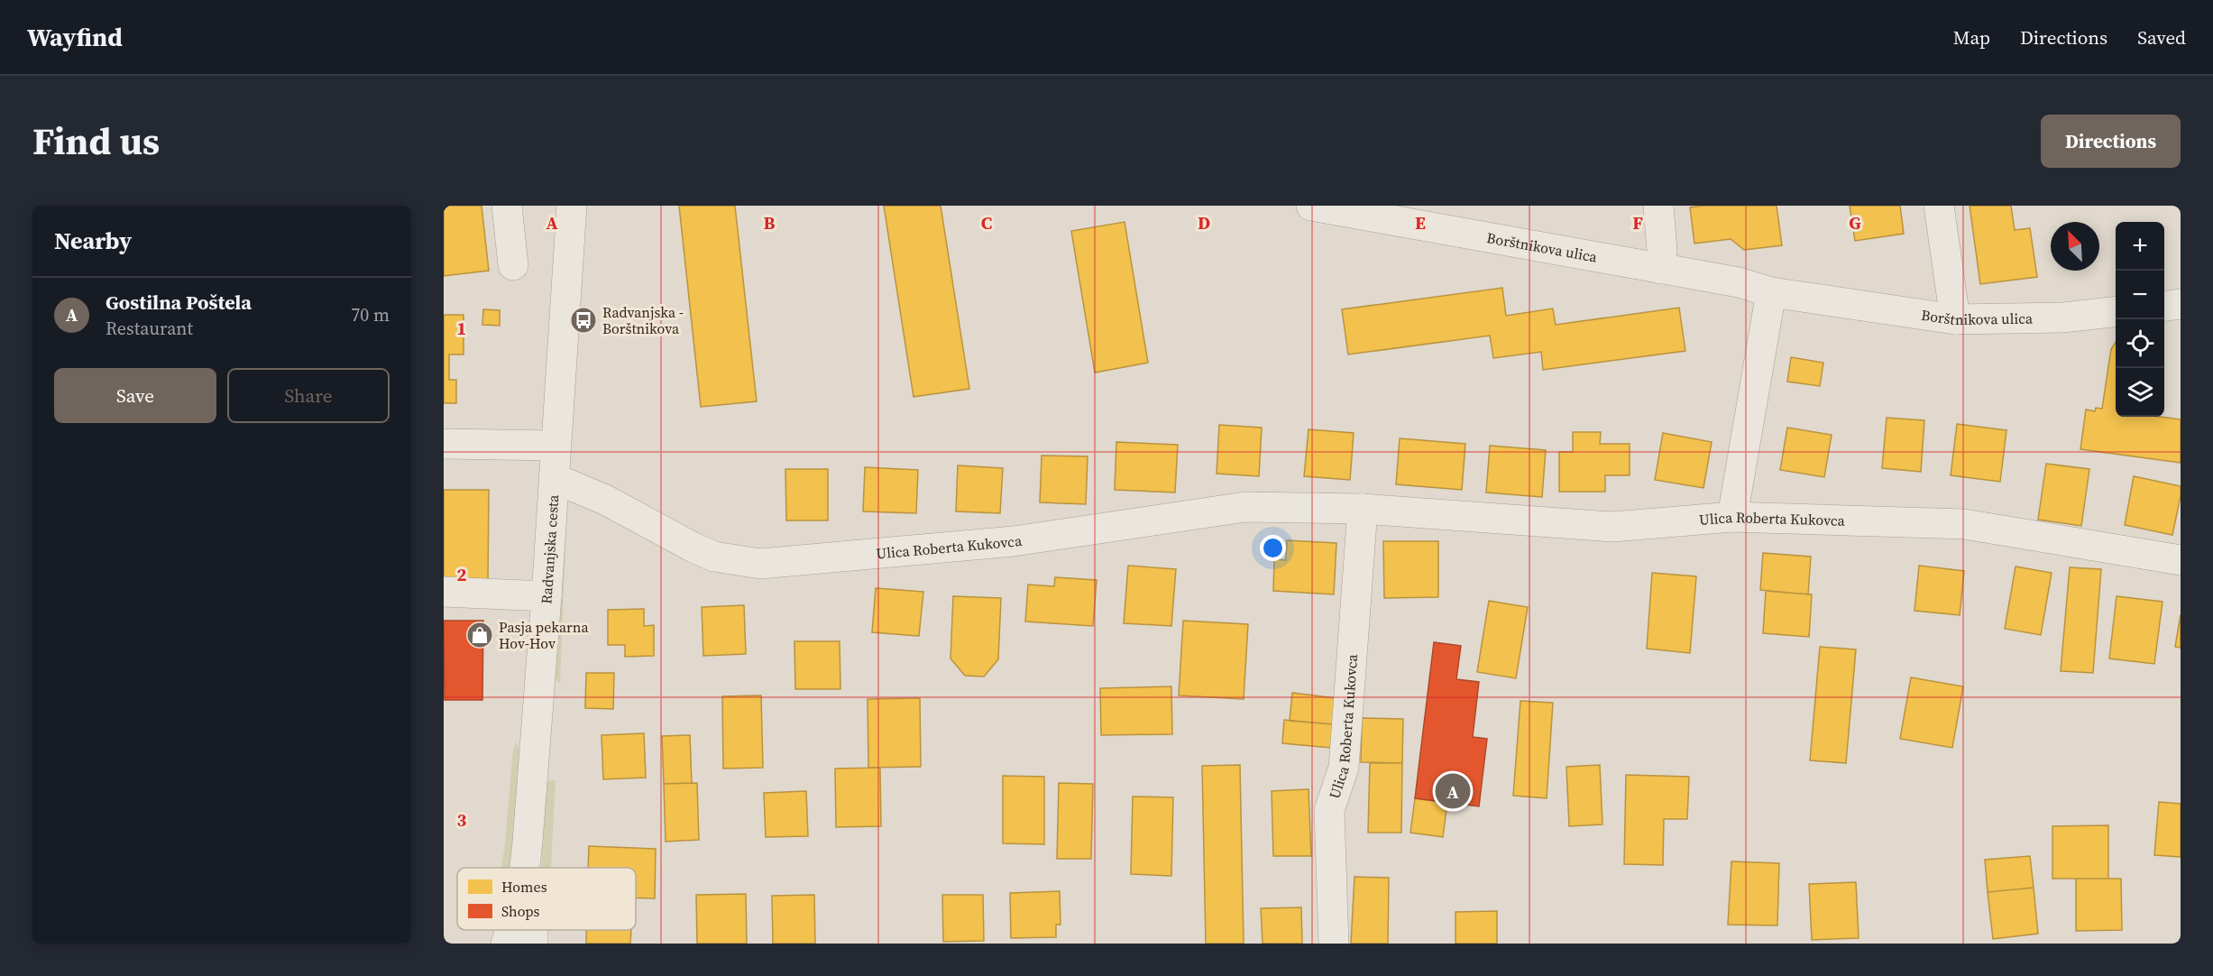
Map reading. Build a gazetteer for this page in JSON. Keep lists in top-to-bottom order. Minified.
{"streets":{"street":["Borštnikova ulica","Ulica Roberta Kukovca","Radvanjska cesta"]},"crossings":[["Ulica Roberta Kukovca","Radvanjska cesta"]],"places":{"bus stop":["Radvanjska - Borštnikova"],"shop":["Pasja pekarna Hov-Hov"]},"legend":["Homes","Shops"],"north":"top left","page":{"header":"Wayfind","nav":["Map","Directions","Saved"],"title":"Find us","buttons":["Directions",["Save","Share"]],"heading":"Nearby","map_buttons":["+","−"],"list":[{"mark":"A","name":"Gostilna Poštela","note":"Restaurant","value":"70 m"}],"pins":"A"},"grid":{"columns":["A","B","C","D","E","F","G"],"rows":["1","2","3"]}}
